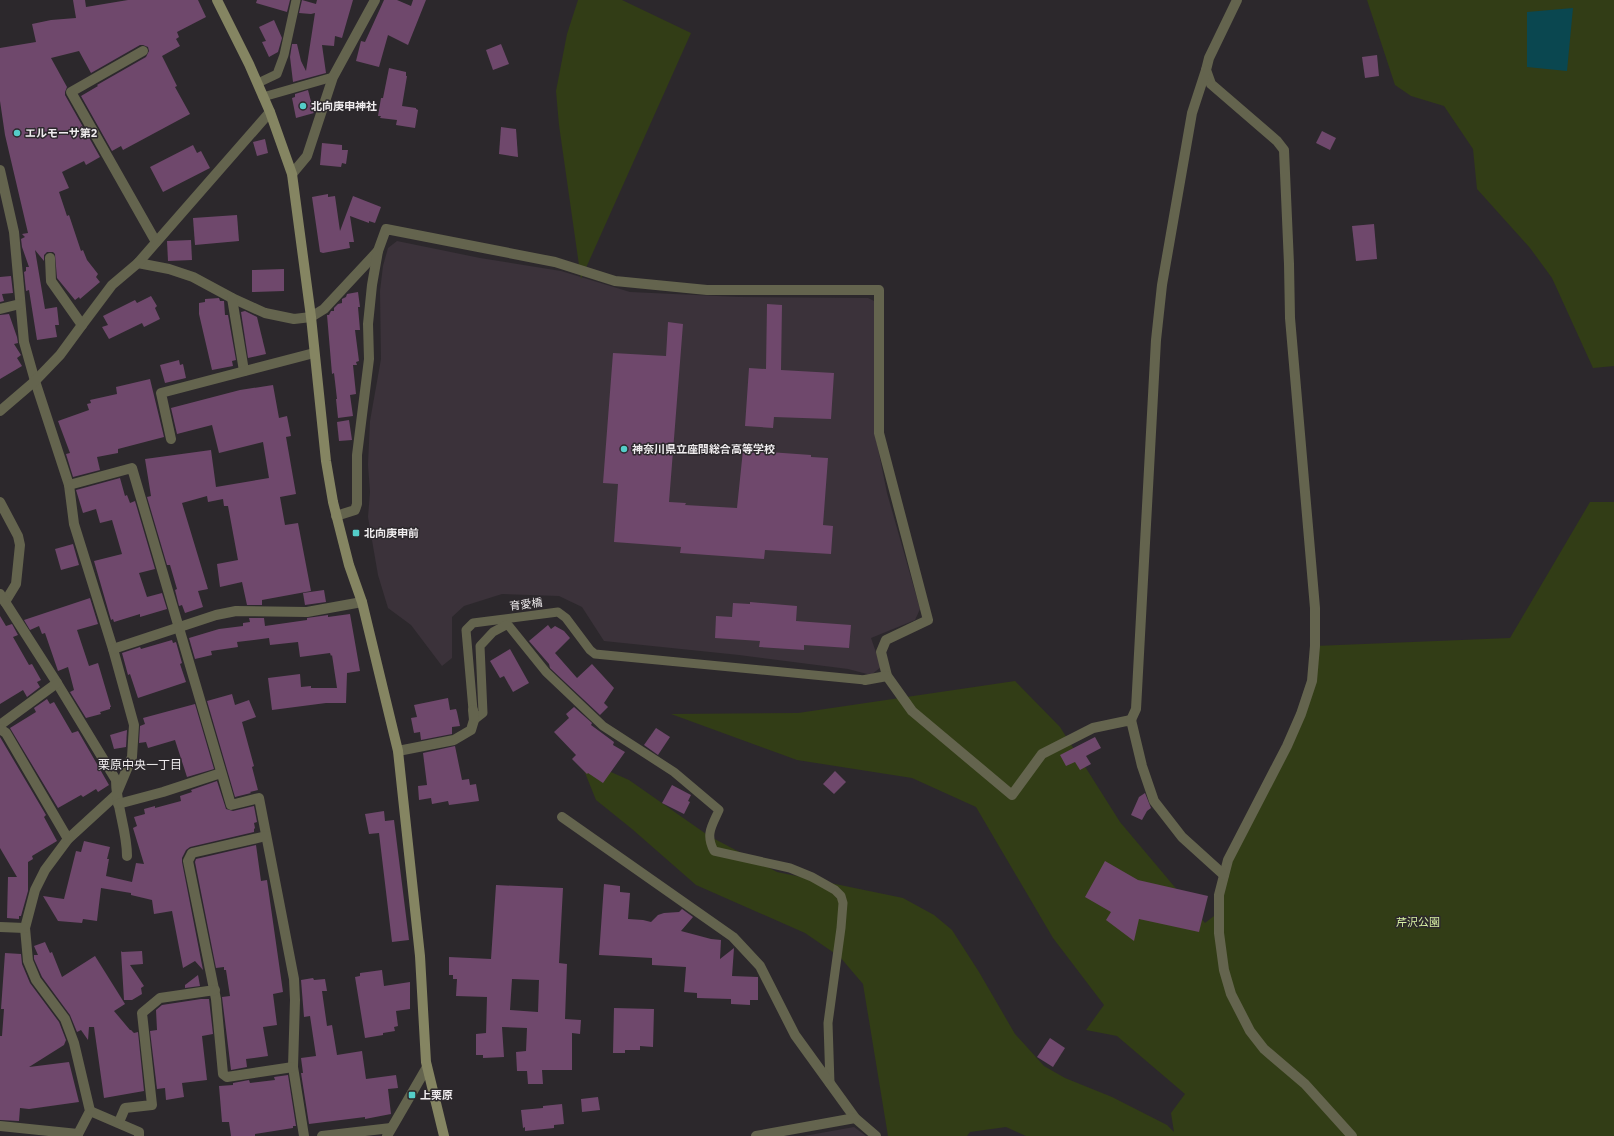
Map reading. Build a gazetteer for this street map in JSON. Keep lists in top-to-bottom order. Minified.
{"streets":{"lane":["育愛橋"]},"districts":["栗原中央一丁目"],"parks":["芹沢公園"],"places":{"other":["北向庚申神社","エルモーサ第2","神奈川県立座間総合高等学校"],"transit":["北向庚申前","上栗原"]}}
